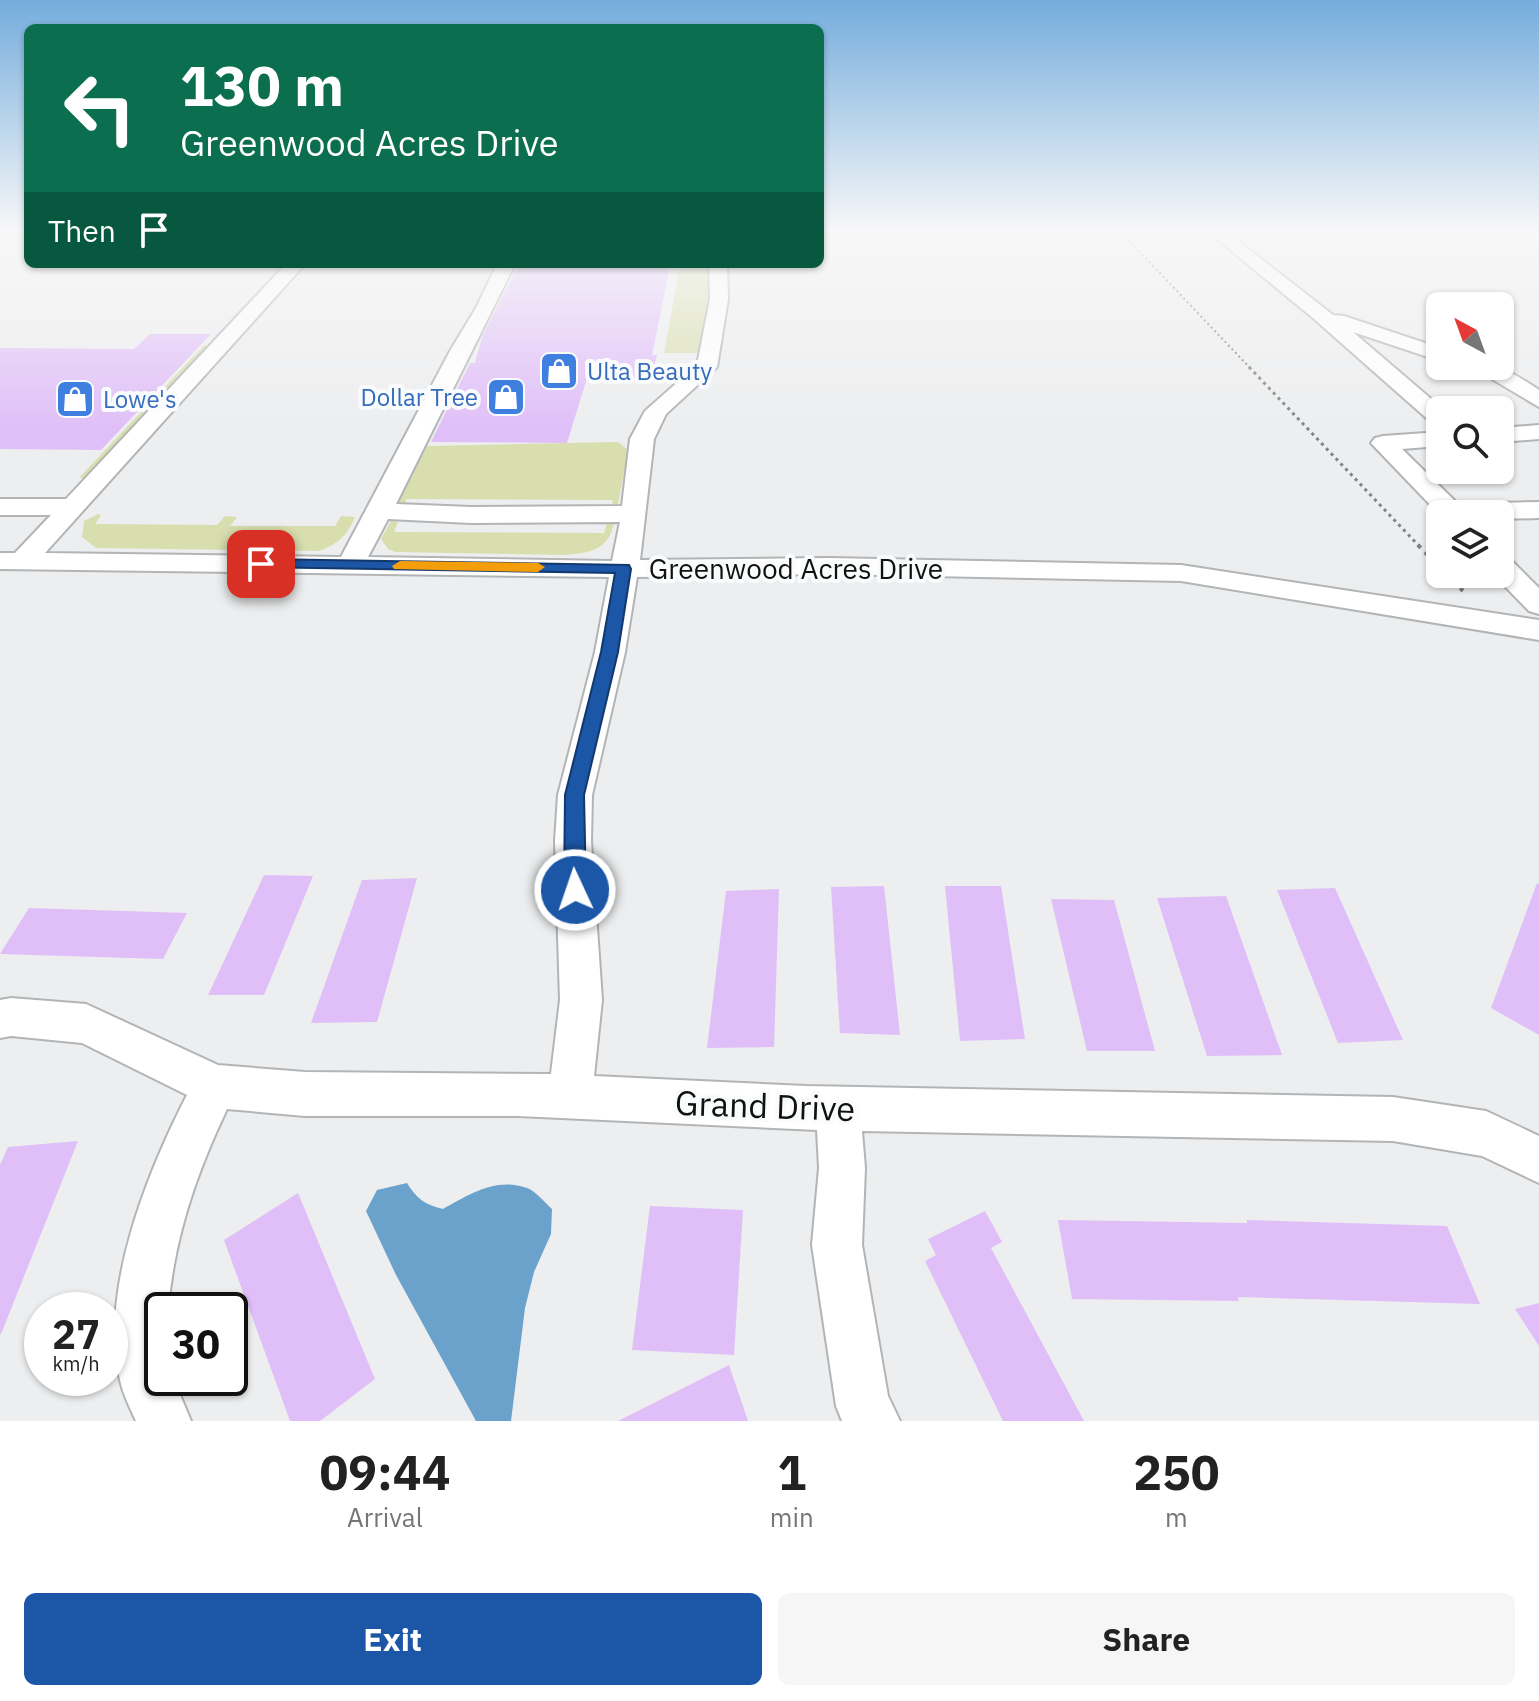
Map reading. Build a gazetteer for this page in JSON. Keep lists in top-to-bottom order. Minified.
{"streets":{"street":["Greenwood Acres Drive","Grand Drive"]},"places":{"shop":["Ulta Beauty","Dollar Tree","Lowe's"]},"north":"top left","page":{"turn":["130 m","Greenwood Acres Drive"],"then":"Then","speed":"27 km/h","limit":"30","eta":["09:44","Arrival","1","min","250","m"],"buttons":["Exit","Share"]}}
